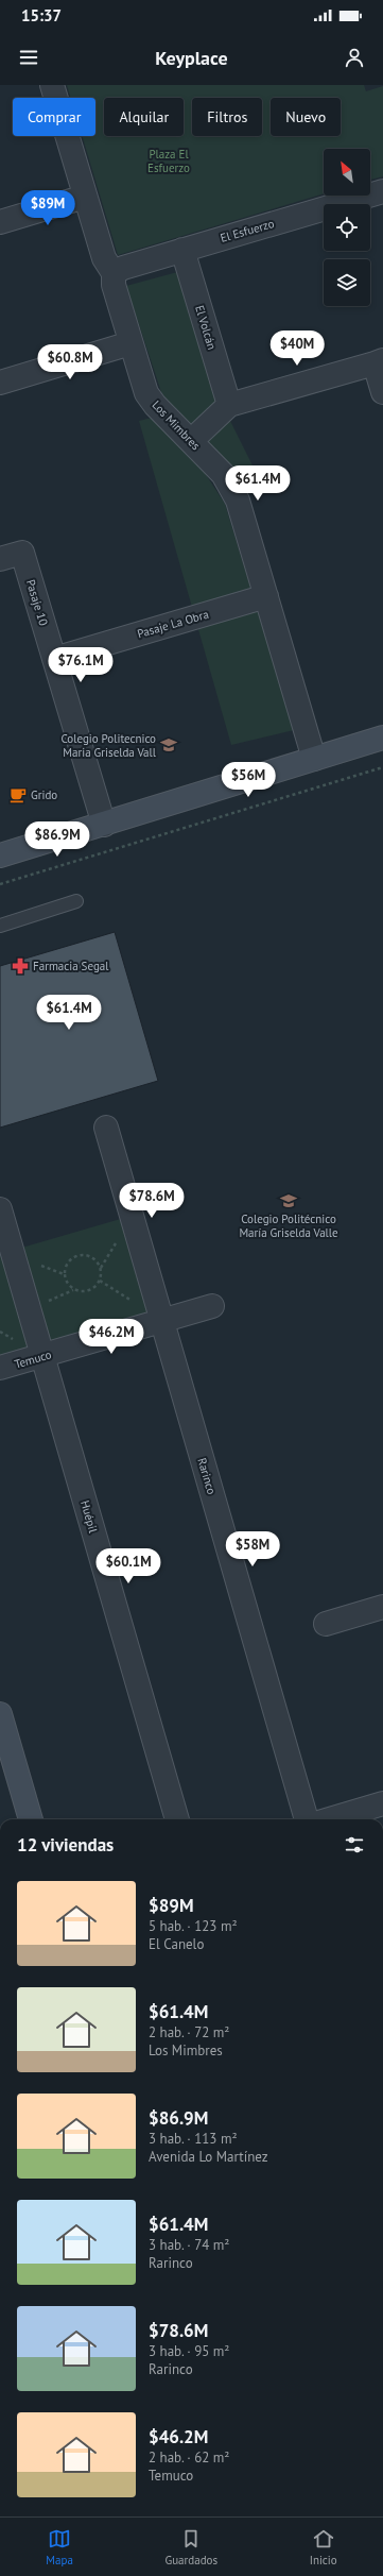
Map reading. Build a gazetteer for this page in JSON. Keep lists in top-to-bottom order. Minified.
{"streets":{"street":["El Esfuerzo","El Volcán","Los Mimbres","Pasaje 10","Pasaje La Obra","Temuco","Rarinco","Huépil"]},"crossings":[["El Esfuerzo","El Volcán"],["El Esfuerzo","Los Mimbres"],["Los Mimbres","Pasaje La Obra"],["Pasaje 10","Pasaje La Obra"],["Temuco","Rarinco"],["Temuco","Huépil"]],"parks":["Plaza El Esfuerzo"],"places":{"school or university":["Colegio Politecnico Maria Griselda Vall","Colegio Politécnico María Griselda Valle"],"cafe":["Grido"],"pharmacy":["Farmacia Segal"]},"north":"top left","page":{"status":"15:37","header":"Keyplace","chip":["Comprar","Alquilar","Filtros","Nuevo"],"price":["$89M","$40M","$60.8M","$61.4M","$76.1M","$56M","$86.9M","$61.4M","$78.6M","$46.2M","$58M","$60.1M"],"heading":"12 viviendas","list":[{"name":"$89M","note":"5 hab. · 123 m² · El Canelo"},{"name":"$61.4M","note":"2 hab. · 72 m² · Los Mimbres"},{"name":"$86.9M","note":"3 hab. · 113 m² · Avenida Lo Martínez"},{"name":"$61.4M","note":"3 hab. · 74 m² · Rarinco"},{"name":"$78.6M","note":"3 hab. · 95 m² · Rarinco"},{"name":"$46.2M","note":"2 hab. · 62 m² · Temuco"}],"tabs":["Mapa","Guardados","Inicio"]}}
